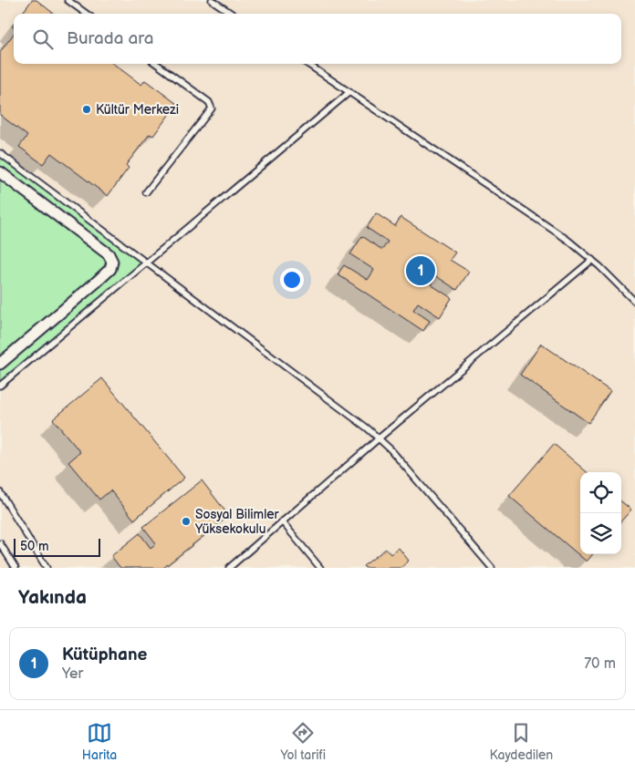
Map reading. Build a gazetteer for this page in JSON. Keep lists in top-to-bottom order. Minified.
{"places":["Kültür Merkezi","Sosyal Bilimler Yüksekokulu"],"scale_bar":"50 m","page":{"search":"Burada ara","pins":"1","scale":"50 m","heading":"Yakında","list":[{"mark":"1","name":"Kütüphane","note":"Yer","value":"70 m"}],"nav":["Harita","Yol tarifi","Kaydedilen"]}}
